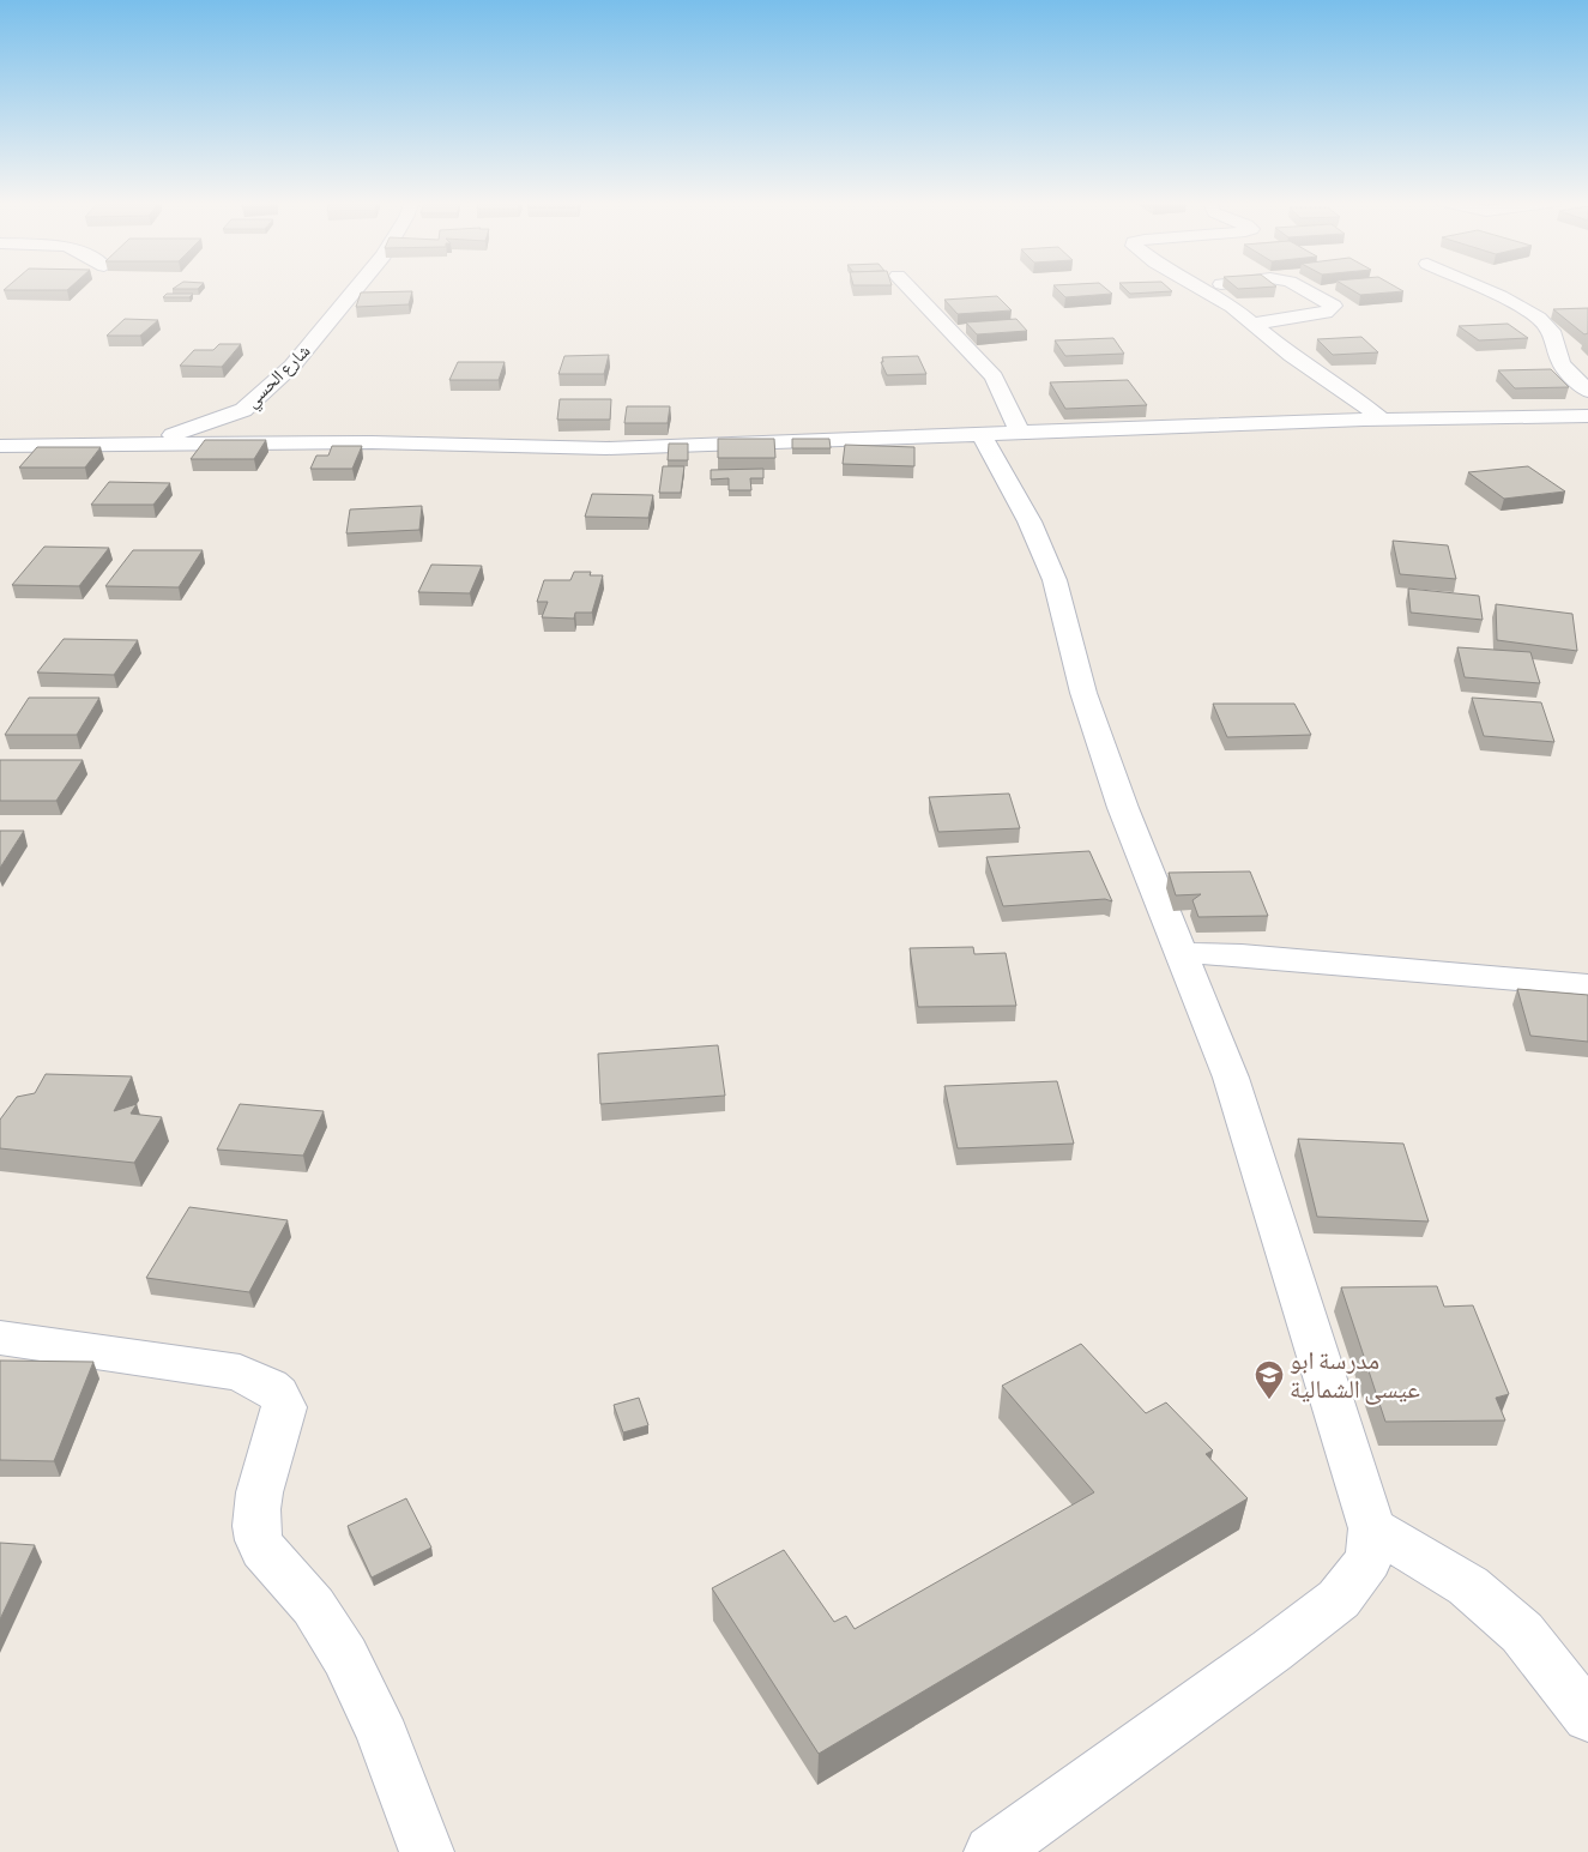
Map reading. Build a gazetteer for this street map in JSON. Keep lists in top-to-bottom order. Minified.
{"streets":{"street":["شارع الحسي"]},"places":{"school or university":["مدرسة ابو عيسى الشمالية"]}}
